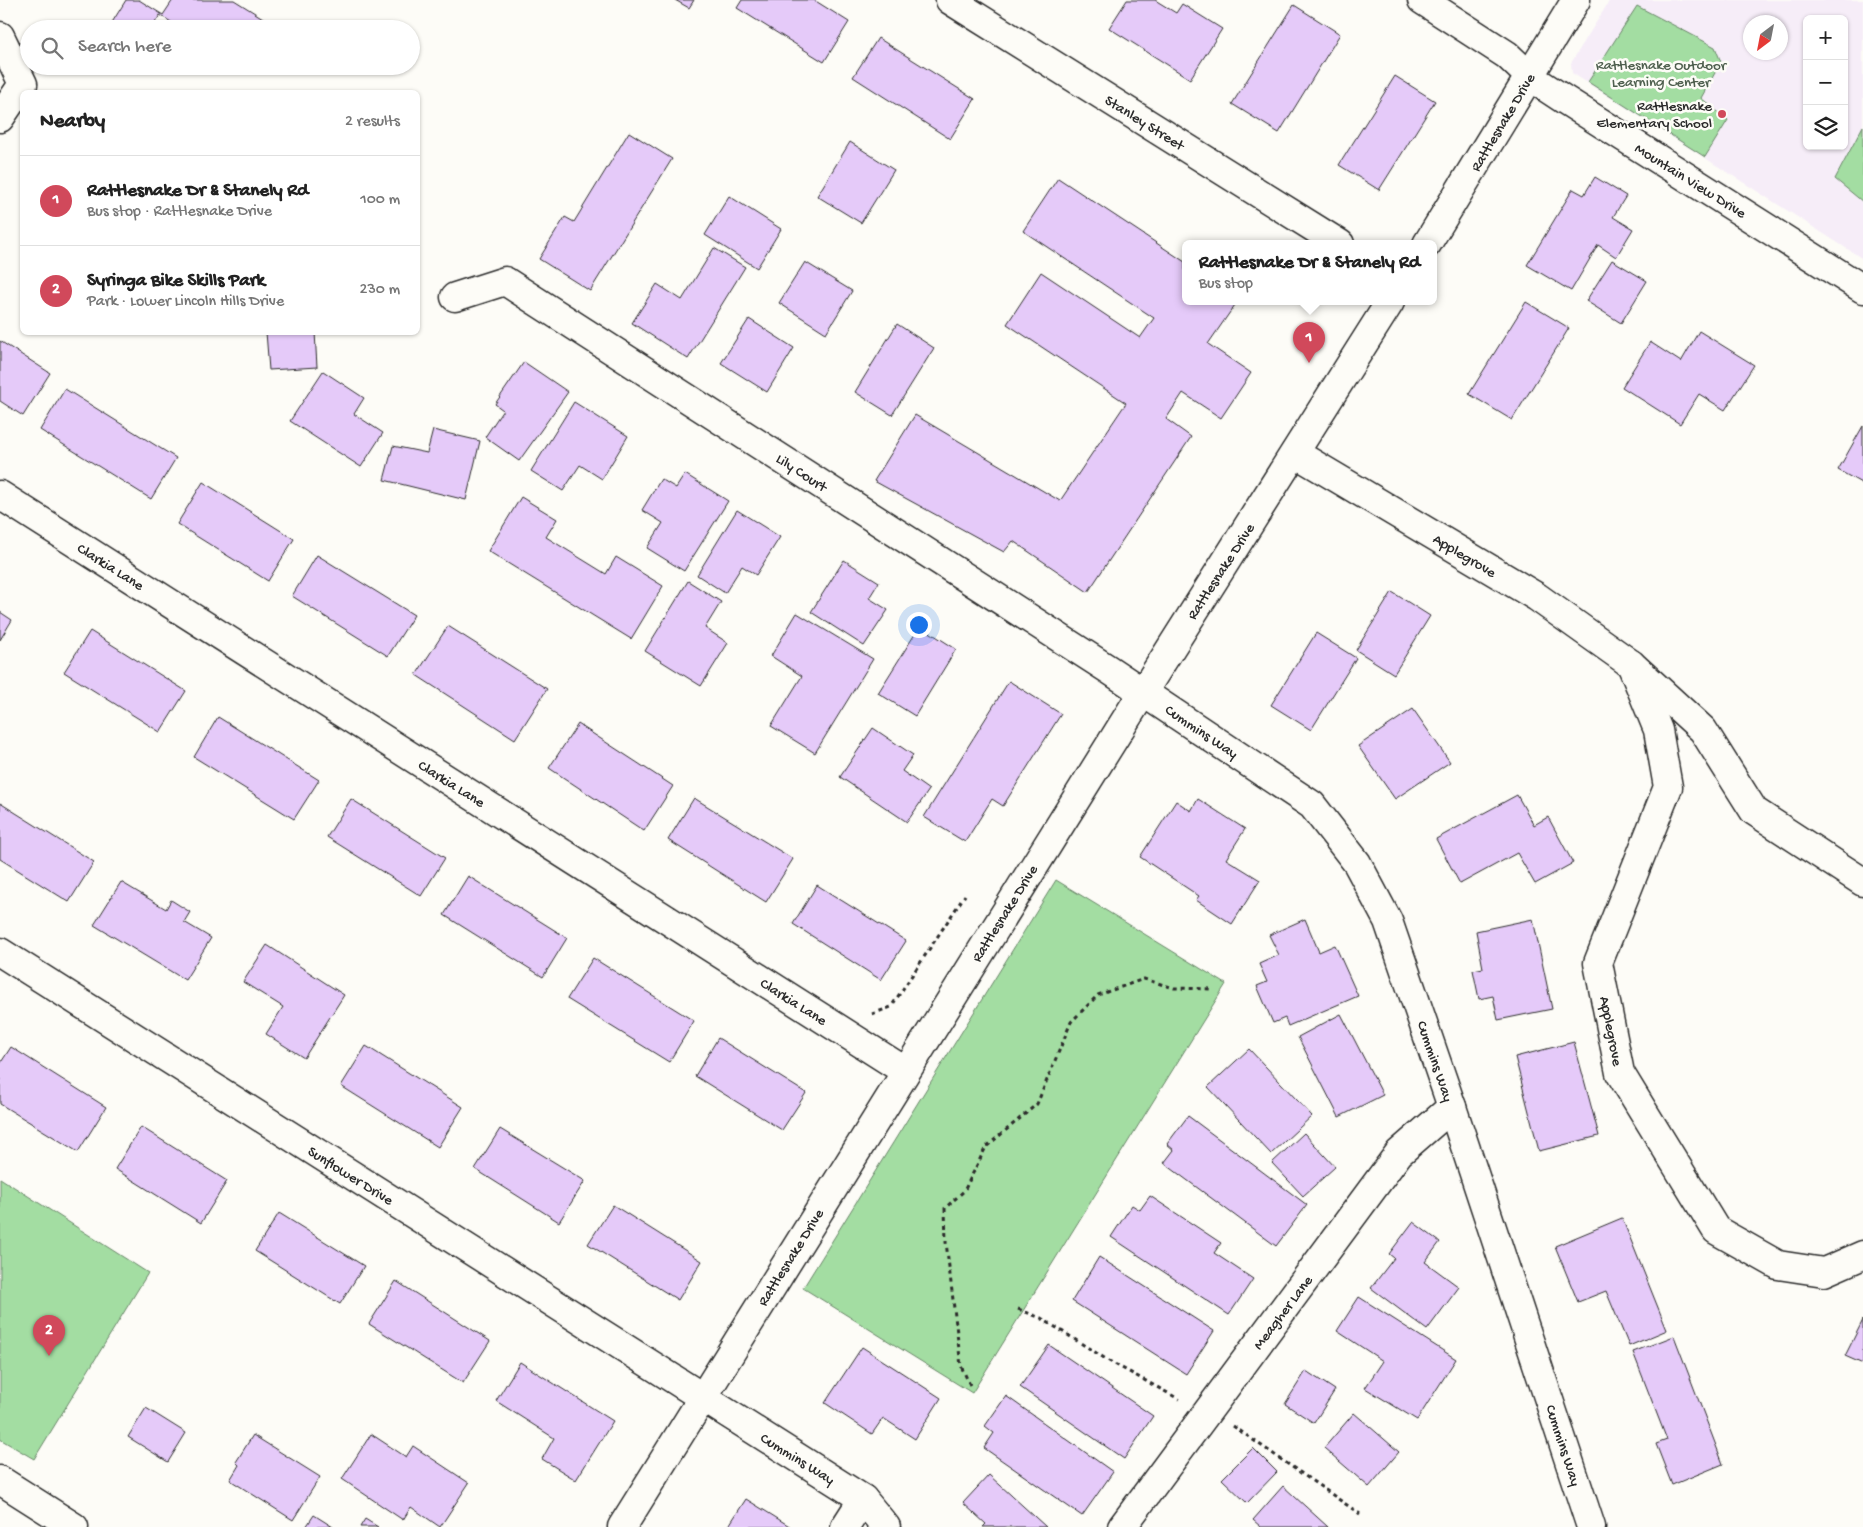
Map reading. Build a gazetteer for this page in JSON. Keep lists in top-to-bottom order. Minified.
{"streets":{"street":["Stanley Street","Rattlesnake Drive","Mountain View Drive","Lily Court","Applegrove","Clarkia Lane","Cummins Way","Sunflower Drive","Meagher Lane"]},"crossings":[["Rattlesnake Drive","Mountain View Drive"],["Rattlesnake Drive","Lily Court"],["Rattlesnake Drive","Applegrove"],["Rattlesnake Drive","Clarkia Lane"],["Rattlesnake Drive","Cummins Way"],["Rattlesnake Drive","Sunflower Drive"],["Lily Court","Cummins Way"],["Cummins Way","Sunflower Drive"],["Cummins Way","Meagher Lane"]],"parks":["Rattlesnake Outdoor Learning Center"],"places":["Rattlesnake Elementary School"],"north":"bottom left","page":{"map_buttons":["+","−"],"search":"Search here","heading":["Nearby","2 results"],"list":[{"mark":"1","name":"Rattlesnake Dr & Stanely Rd","note":"Bus stop · Rattlesnake Drive","value":"100 m"},{"mark":"2","name":"Syringa Bike Skills Park","note":"Park · Lower Lincoln Hills Drive","value":"230 m"}],"popup":["Rattlesnake Dr & Stanely Rd","Bus stop"],"pins":["1","2"]}}
